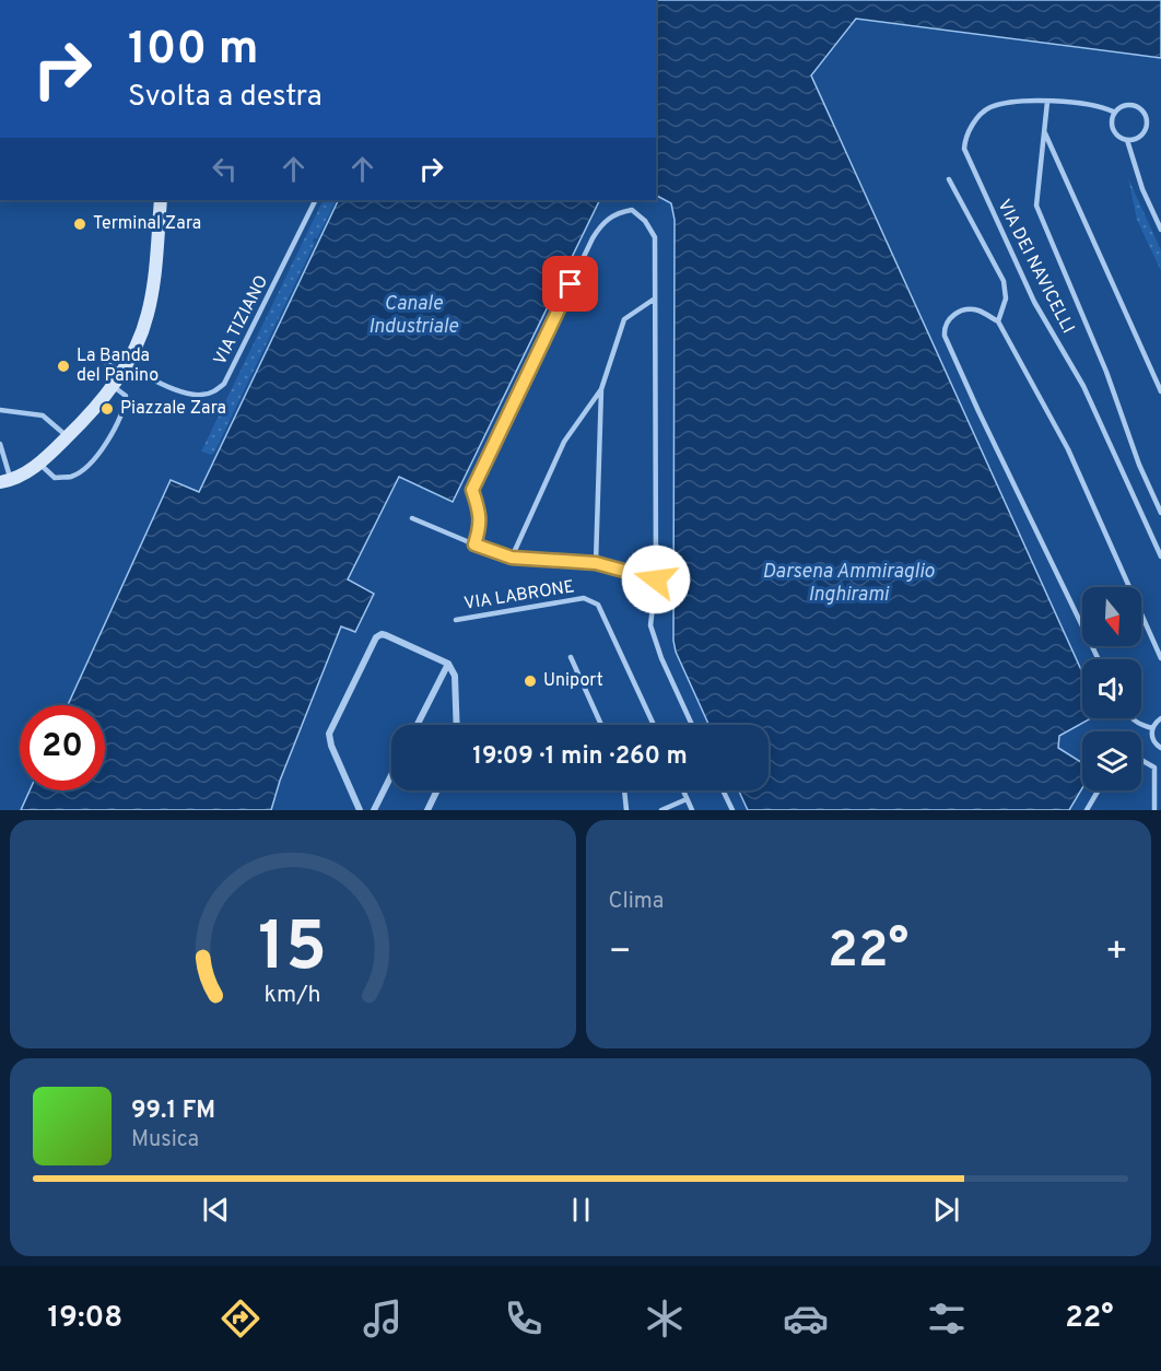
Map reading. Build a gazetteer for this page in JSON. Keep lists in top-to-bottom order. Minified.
{"streets":{"lane":["VIA DEI NAVICELLI","VIA TIZIANO","VIA LABRONE"]},"water":["Canale Industriale","Darsena Ammiraglio Inghirami"],"places":["Terminal Zara","La Banda del Panino","Piazzale Zara","Uniport"],"north":"bottom","page":{"turn":["100 m","Svolta a destra"],"limit":"20","trip":"19:09 · 1 min · 260 m","tile":"Clima","heat":["−","22°","+"],"song":["99.1 FM","Musica"],"tabs":["19:08","22°"],"gauge":["15","km/h"]}}
